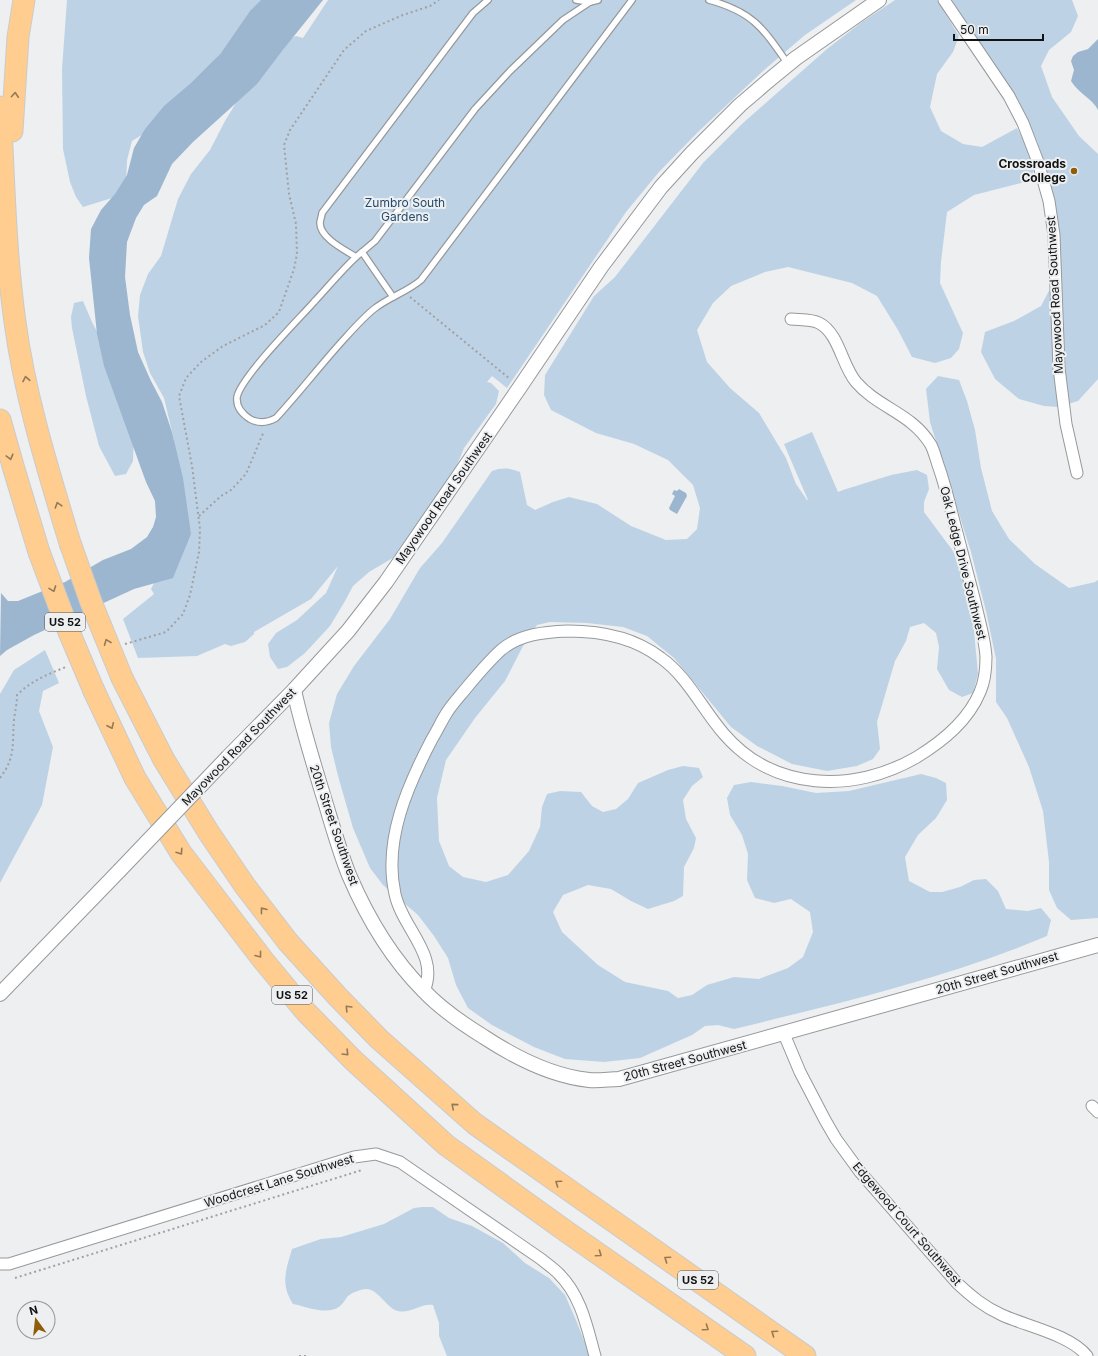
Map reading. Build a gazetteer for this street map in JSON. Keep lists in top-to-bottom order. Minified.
{"streets":{"highway":["US 52"],"street":["Mayowood Road Southwest","Oak Ledge Drive Southwest","20th Street Southwest","Woodcrest Lane Southwest","Edgewood Court Southwest"]},"crossings":[["Mayowood Road Southwest","20th Street Southwest"],["Oak Ledge Drive Southwest","20th Street Southwest"],["20th Street Southwest","Edgewood Court Southwest"]],"parks":["Zumbro South Gardens"],"places":["Crossroads College"],"scale_bar":"50 m","north":"top"}
